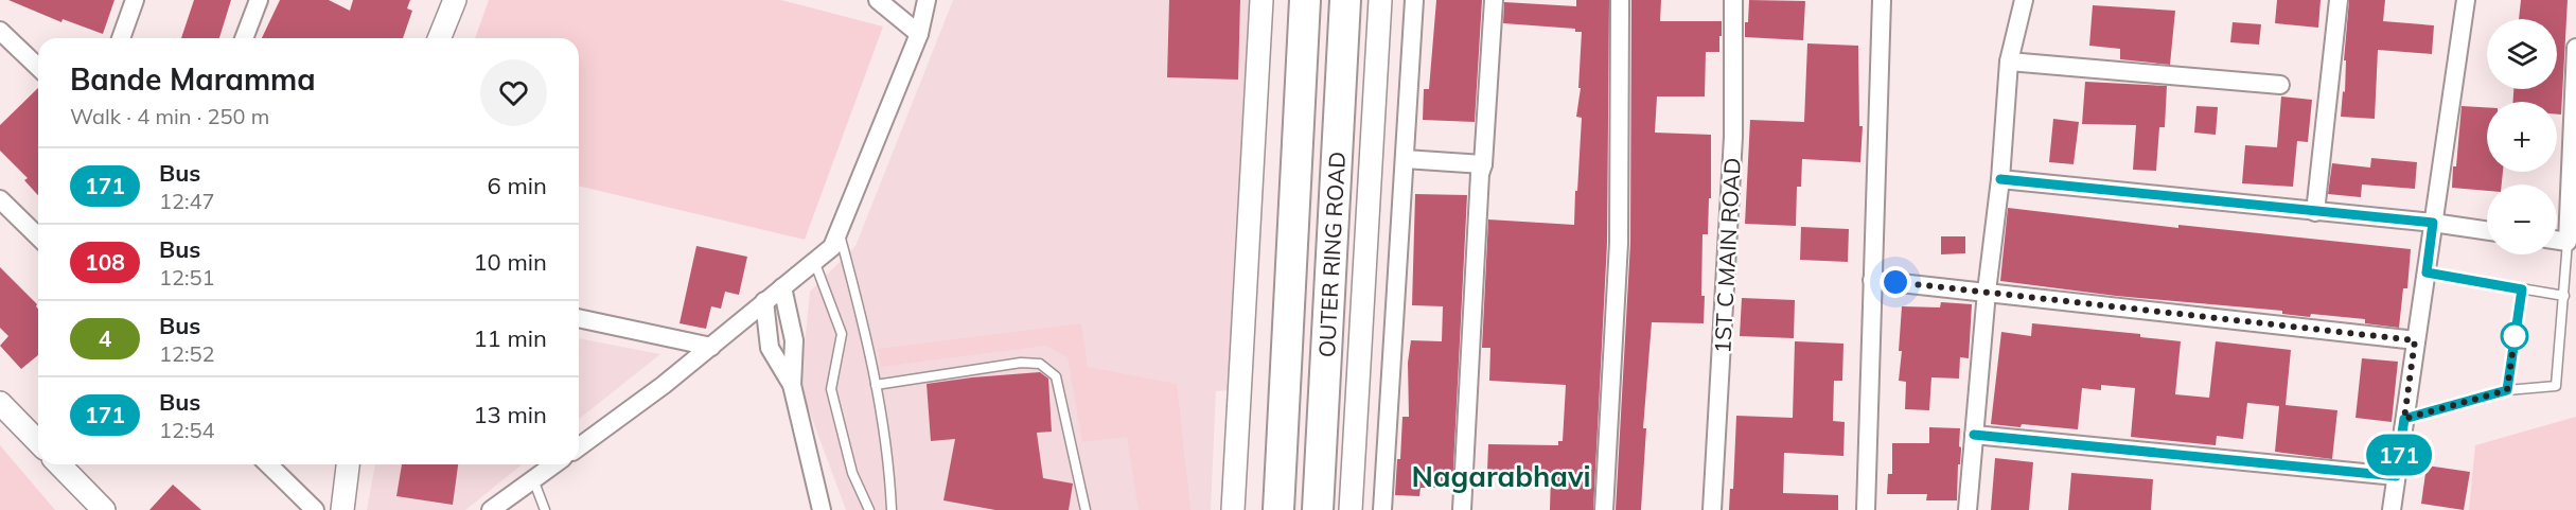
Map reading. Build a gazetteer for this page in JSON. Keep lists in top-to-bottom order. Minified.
{"streets":{"highway":["OUTER RING ROAD"],"street":["1ST C MAIN ROAD"]},"districts":["Nagarabhavi"],"lines":["bus line 171"],"page":{"on_map":"171","map_buttons":["+","−"],"heading":["Bande Maramma","Walk · 4 min · 250 m"],"list":[{"mark":"171","name":"Bus","note":"12:47","value":"6 min"},{"mark":"108","name":"Bus","note":"12:51","value":"10 min"},{"mark":"4","name":"Bus","note":"12:52","value":"11 min"},{"mark":"171","name":"Bus","note":"12:54","value":"13 min"}]}}
